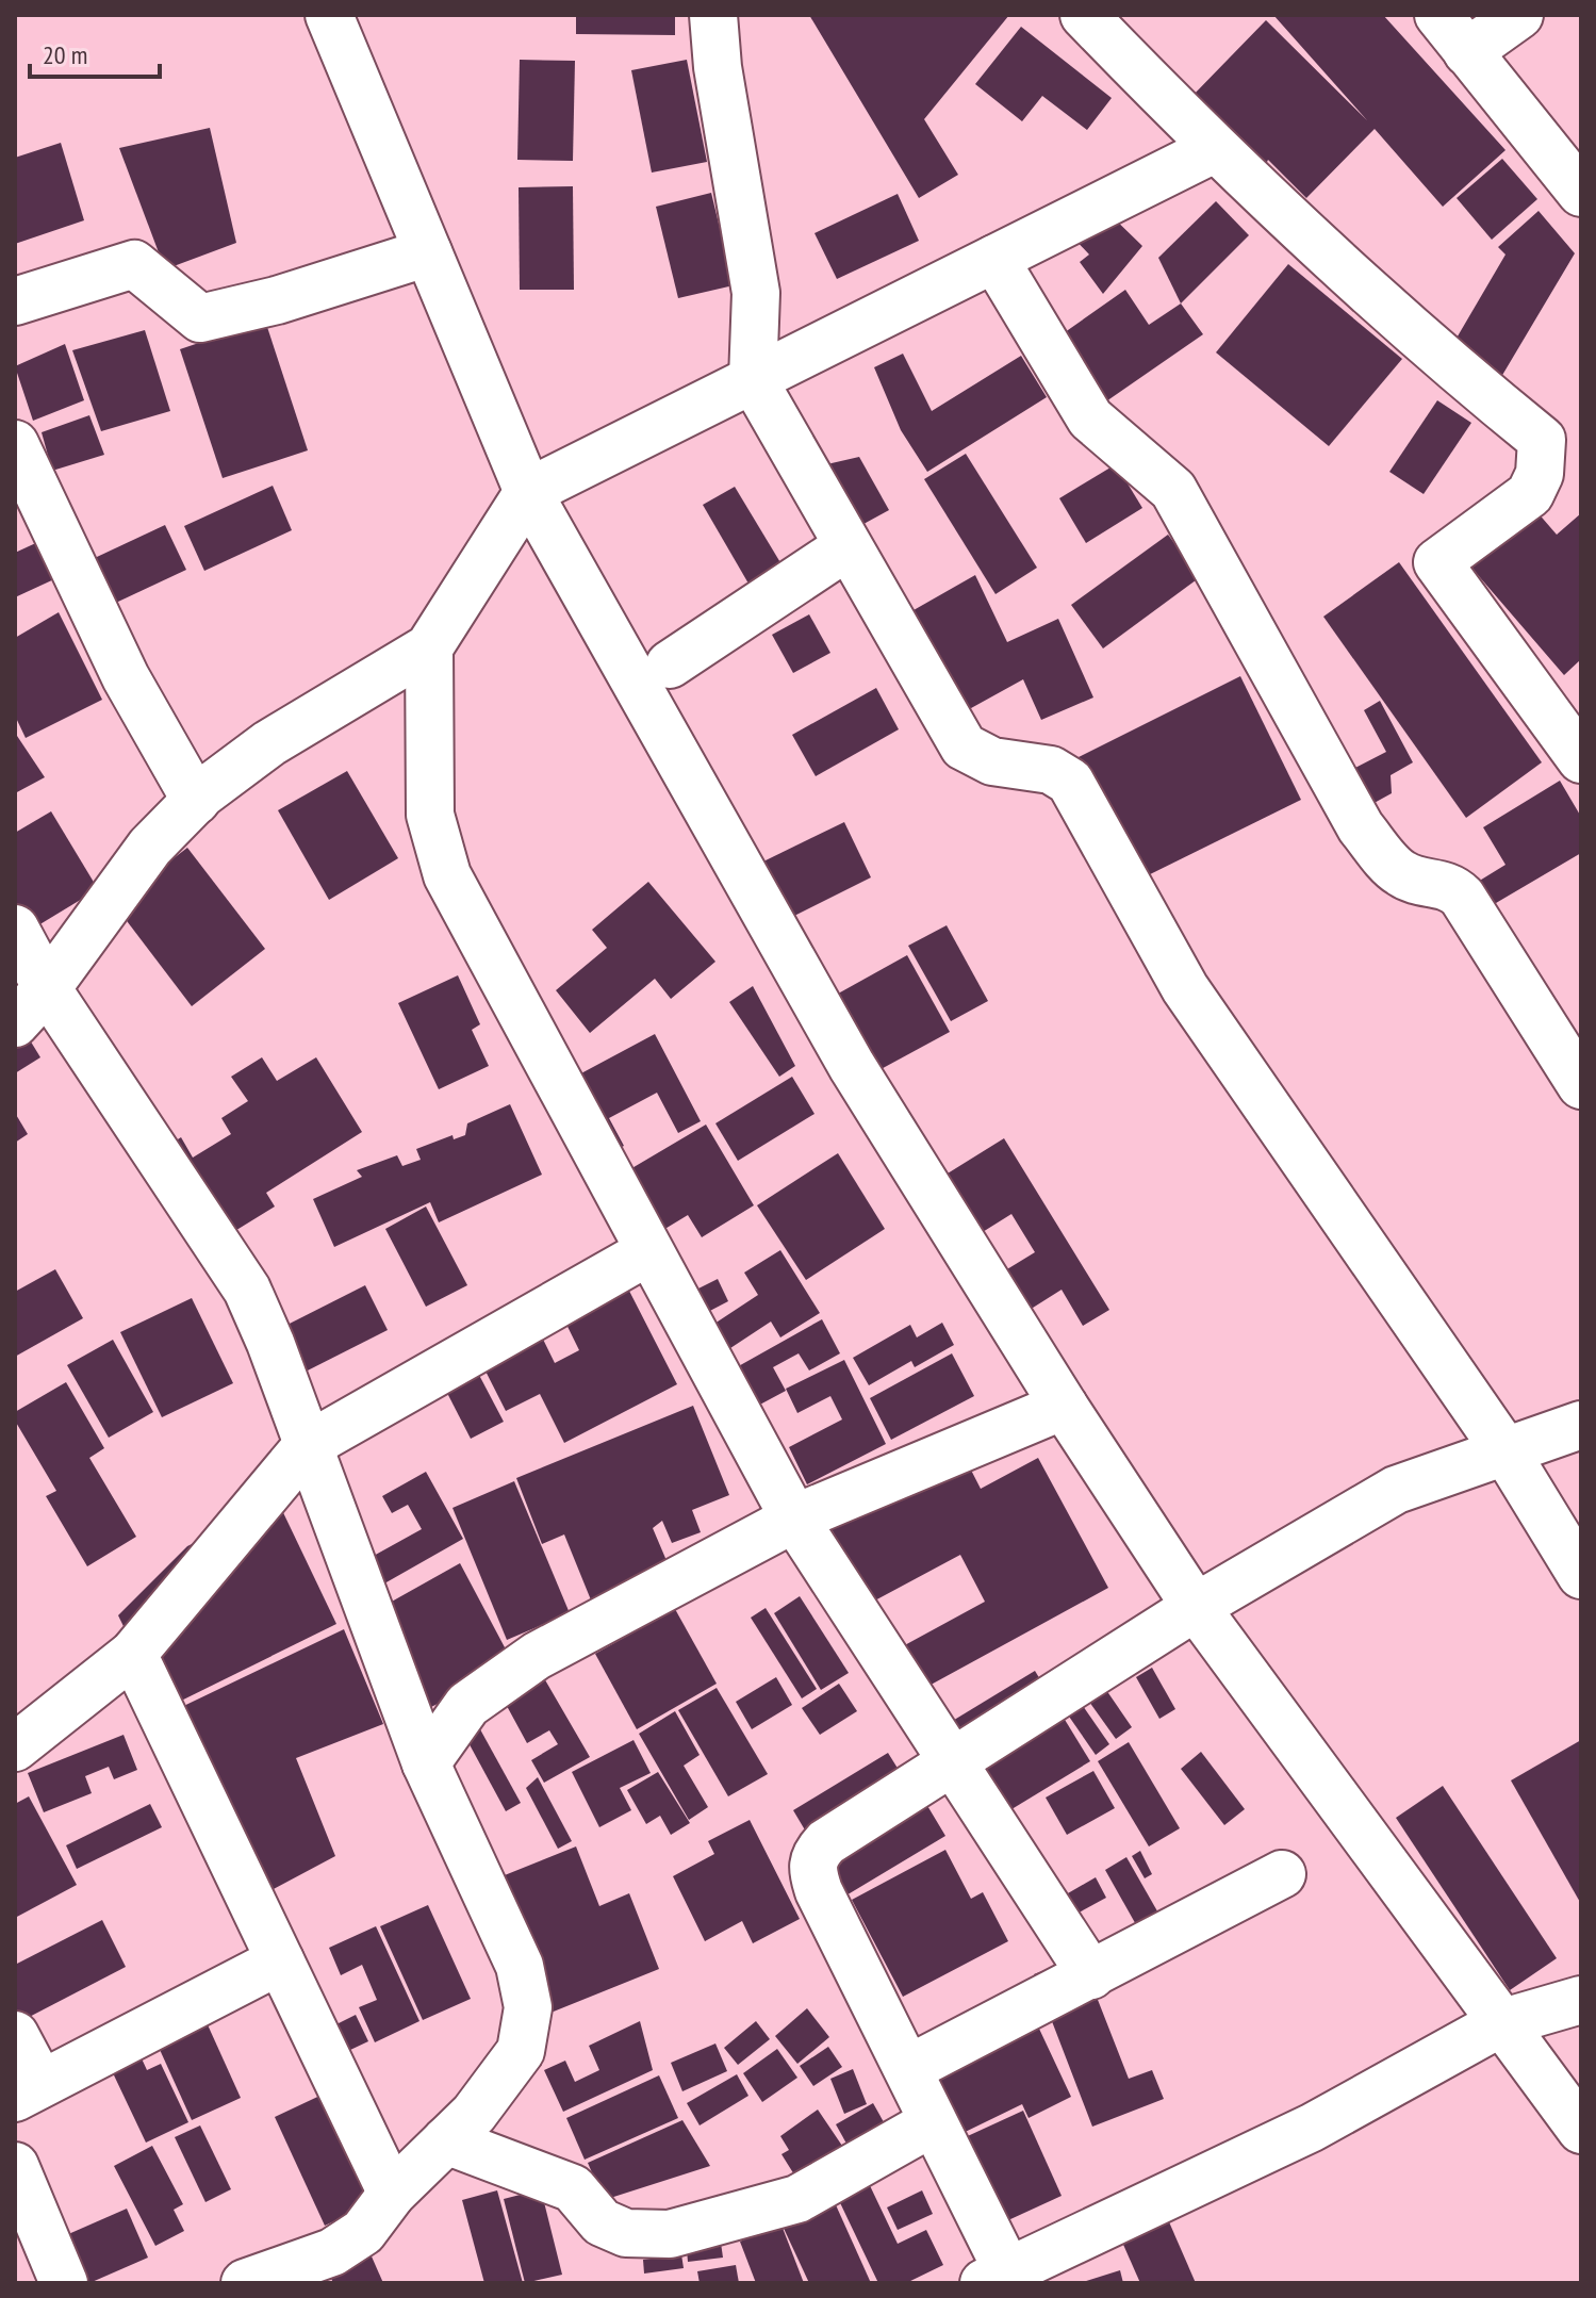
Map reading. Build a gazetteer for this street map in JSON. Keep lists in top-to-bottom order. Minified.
{"scale_bar":"20 m"}
